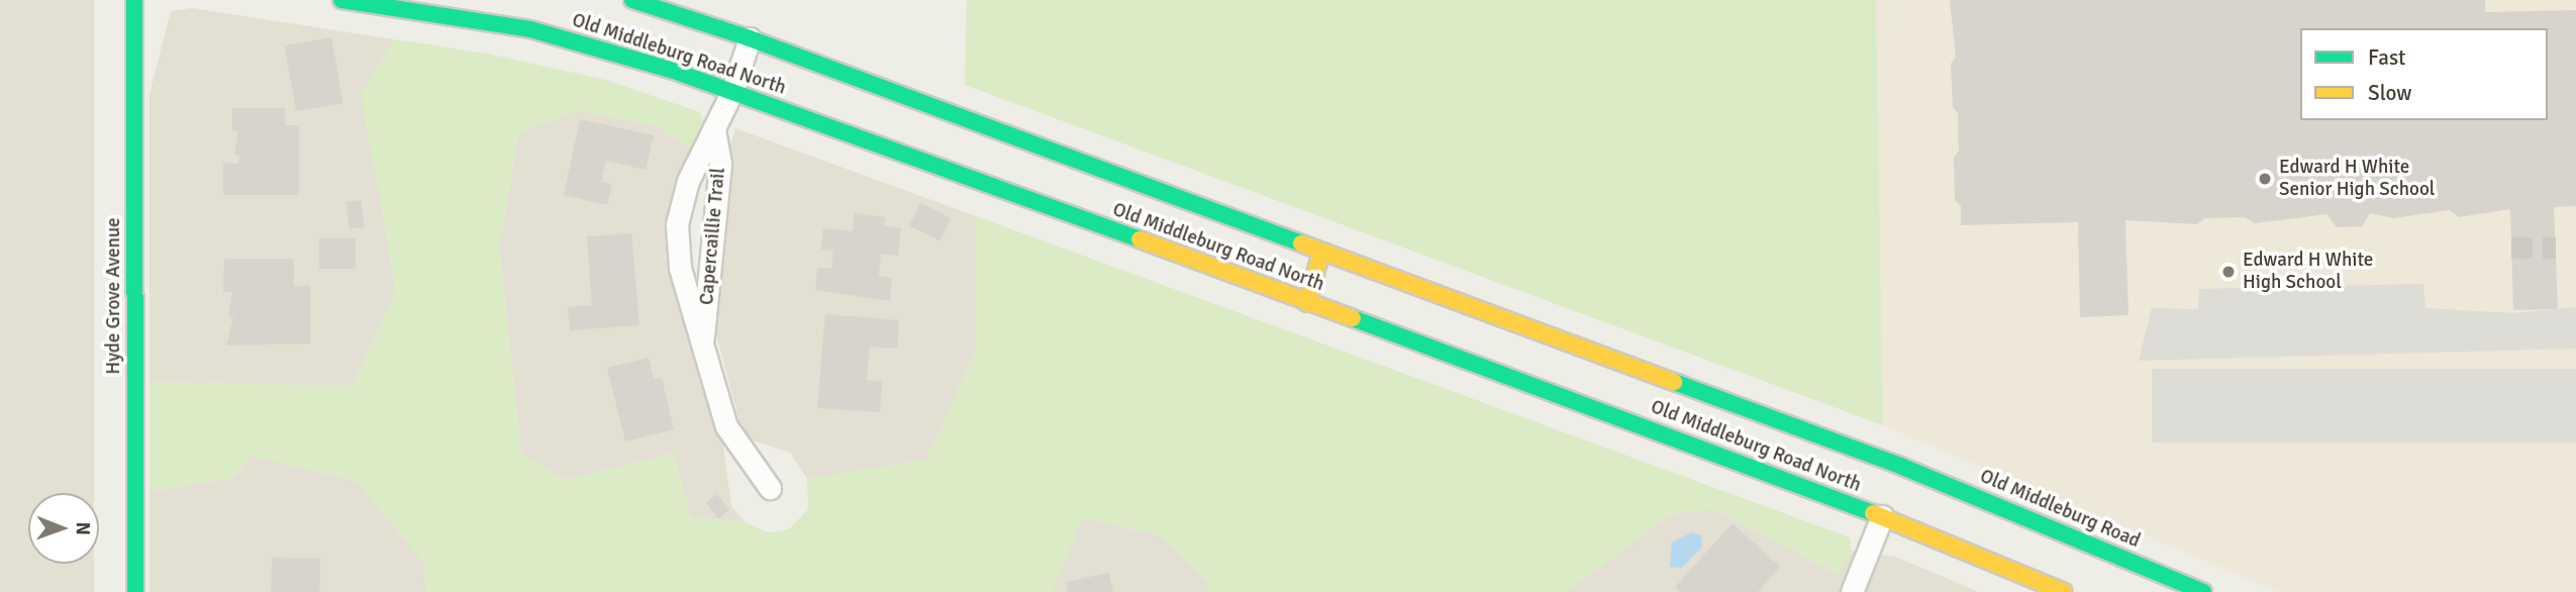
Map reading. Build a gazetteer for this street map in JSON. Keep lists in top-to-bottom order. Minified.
{"streets":{"main road":["Old Middleburg Road North","Hyde Grove Avenue","Old Middleburg Road"],"street":["Capercaillie Trail"]},"crossings":[["Old Middleburg Road North","Capercaillie Trail"],["Old Middleburg Road North","Old Middleburg Road"]],"places":["Edward H White Senior High School","Edward H White High School"],"legend":["Fast","Slow"],"north":"right"}
